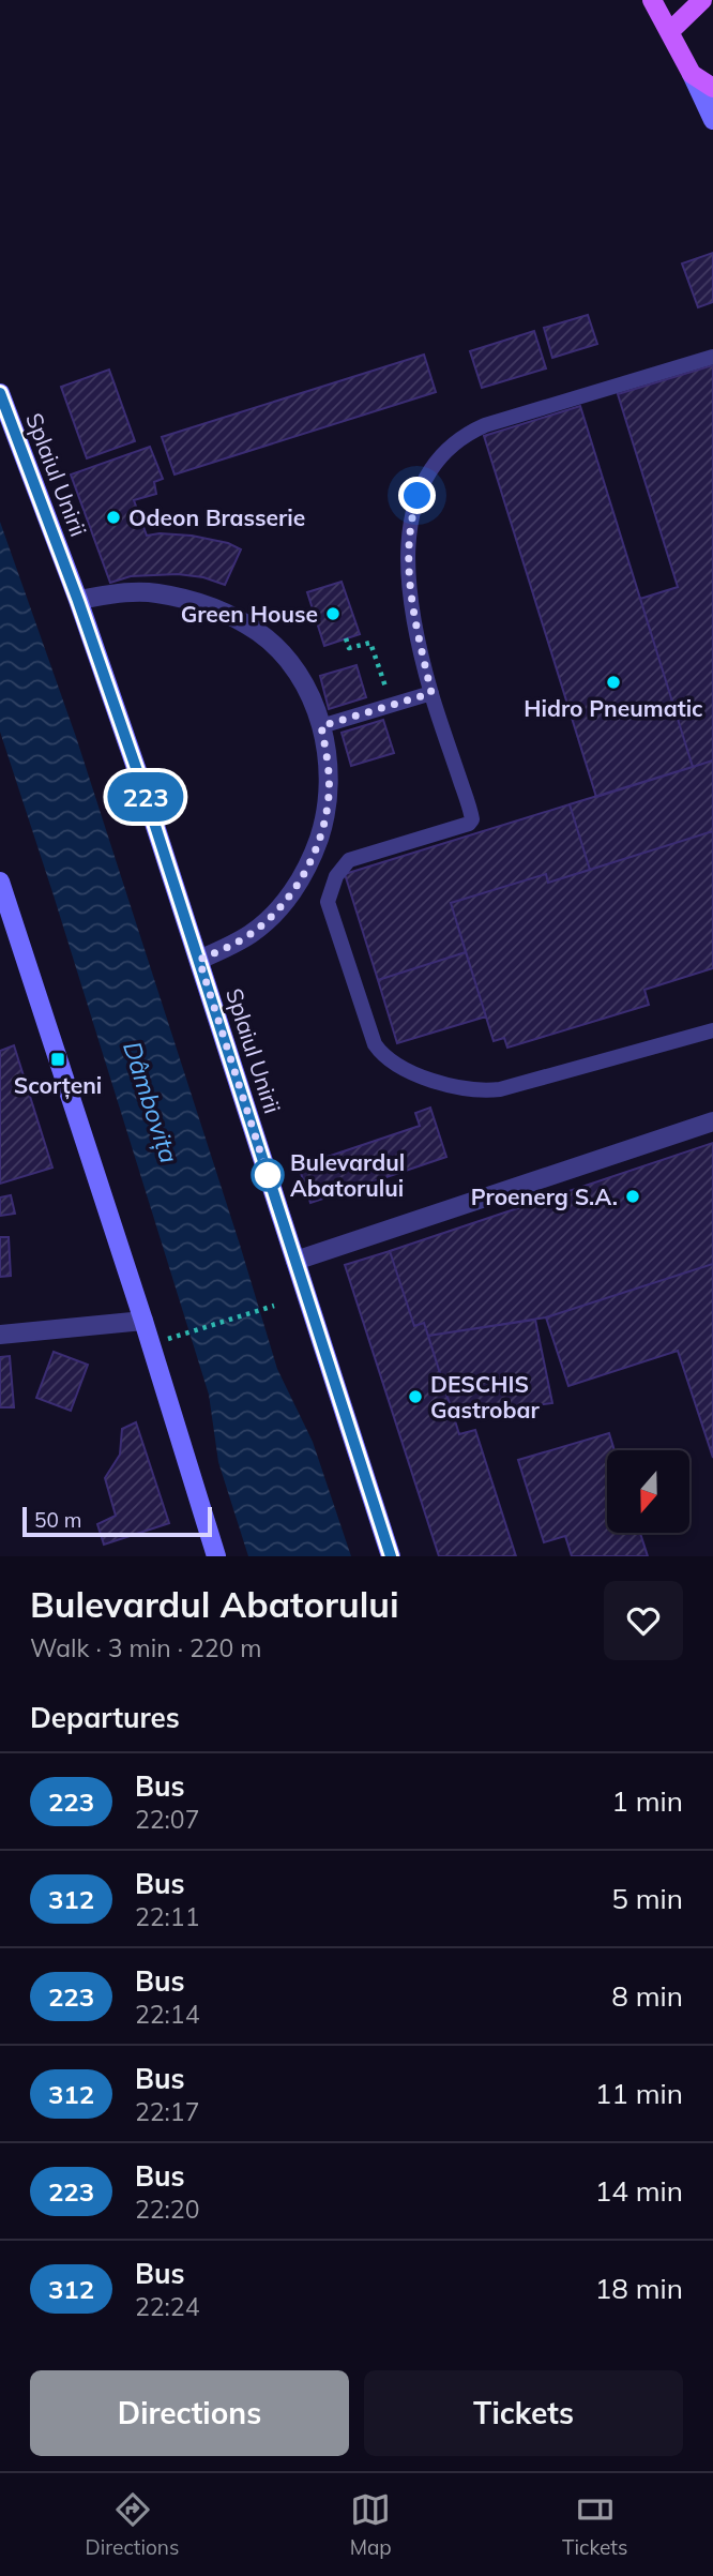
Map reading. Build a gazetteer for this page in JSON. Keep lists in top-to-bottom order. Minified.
{"streets":{"main road":["Splaiul Unirii"]},"water":["Dâmbovița"],"places":{"other":["Odeon Brasserie","Green House","Hidro Pneumatic","Bulevardul Abatorului","Proenerg S.A.","DESCHIS Gastrobar"],"transit":["Scorțeni"]},"lines":["bus line 223"],"scale_bar":"50 m","north":"bottom","page":{"on_map":"223","scale":"50 m","heading":[["Bulevardul Abatorului","Walk · 3 min · 220 m"],"Departures"],"list":[{"mark":"223","name":"Bus","note":"22:07","value":"1 min"},{"mark":"312","name":"Bus","note":"22:11","value":"5 min"},{"mark":"223","name":"Bus","note":"22:14","value":"8 min"},{"mark":"312","name":"Bus","note":"22:17","value":"11 min"},{"mark":"223","name":"Bus","note":"22:20","value":"14 min"},{"mark":"312","name":"Bus","note":"22:24","value":"18 min"}],"buttons":["Directions","Tickets"],"tabs":["Directions","Map","Tickets"]}}
